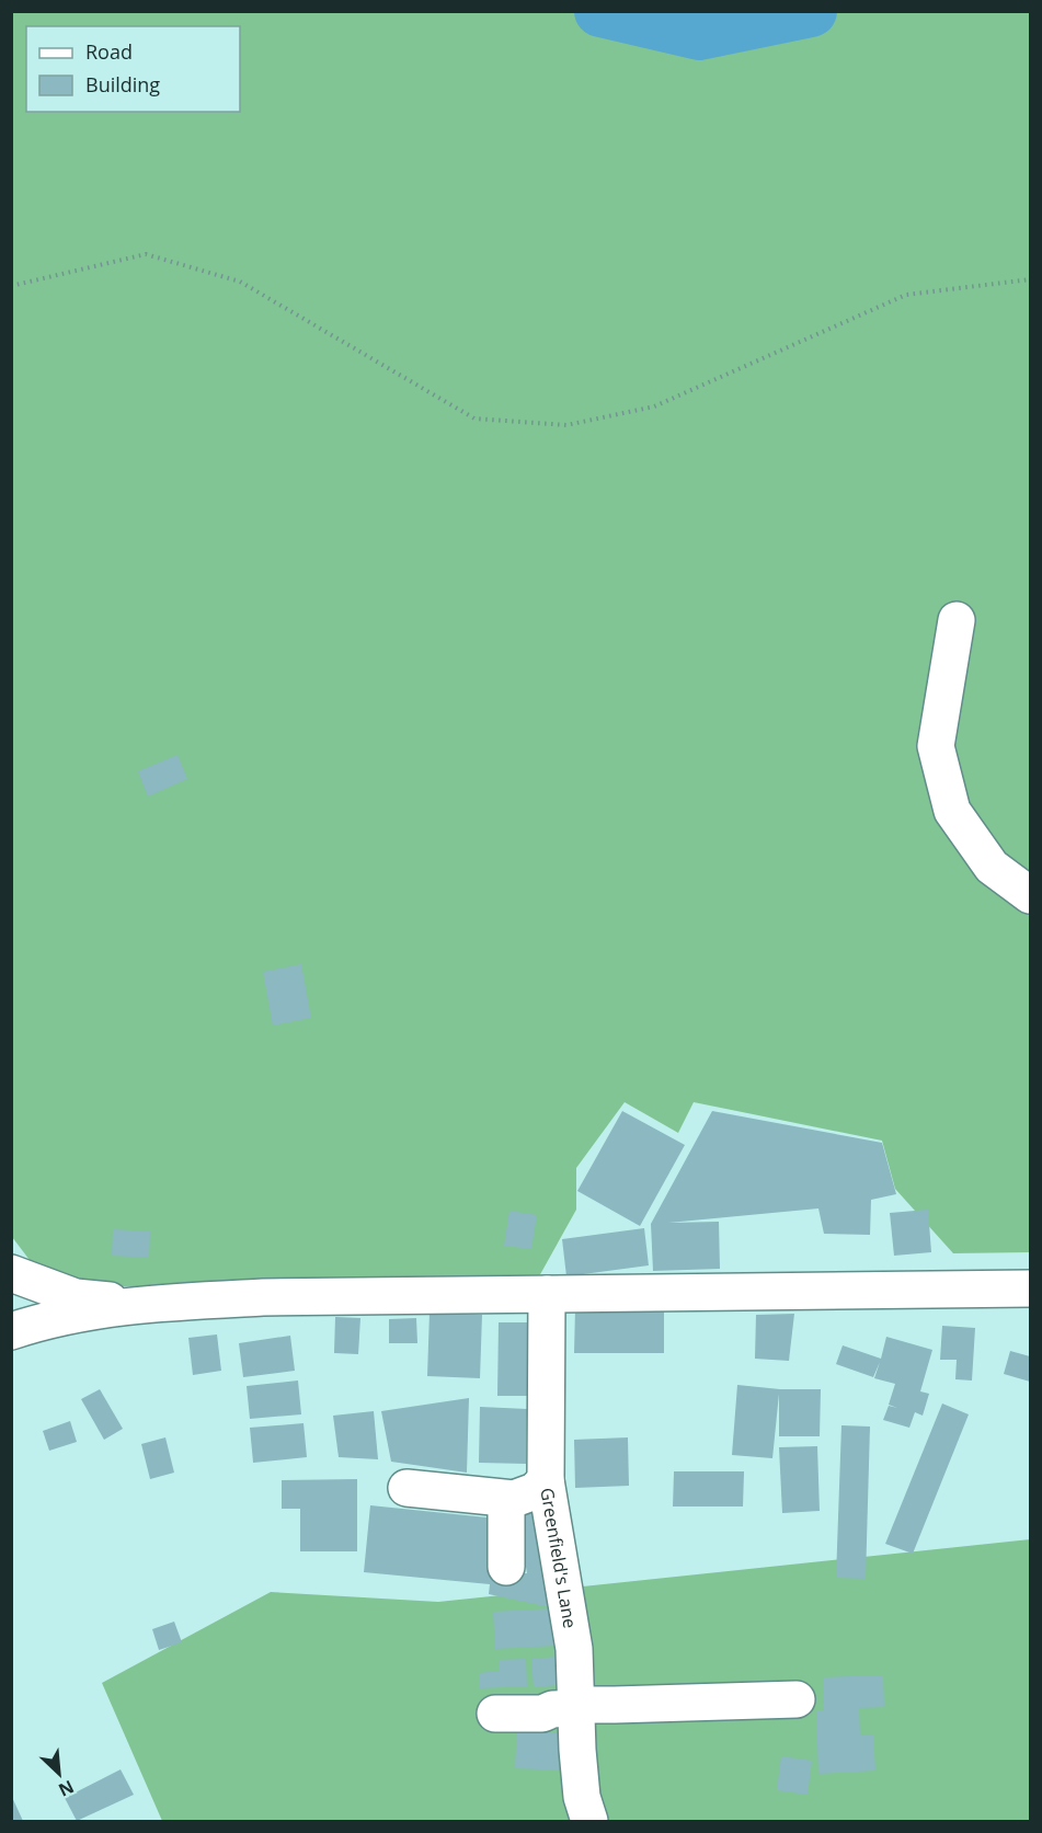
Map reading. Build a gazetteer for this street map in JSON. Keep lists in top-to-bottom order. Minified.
{"streets":{"main road":["Greenfield's Lane"]},"legend":["Road","Building"],"north":"bottom right"}
